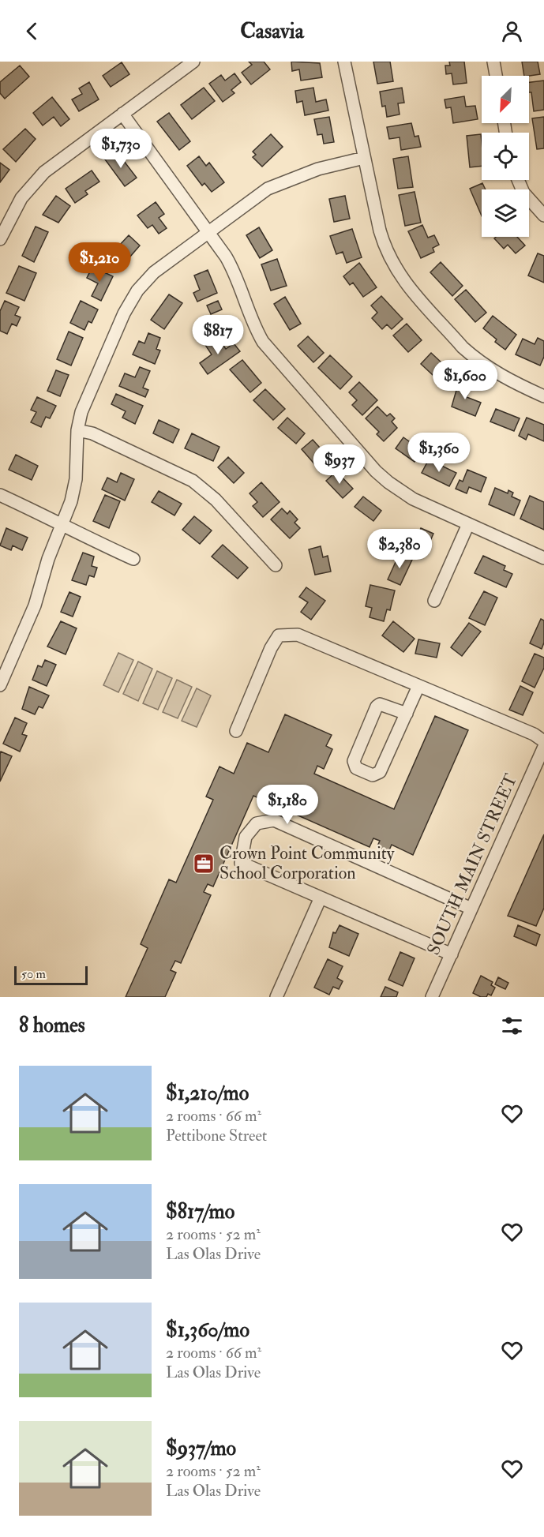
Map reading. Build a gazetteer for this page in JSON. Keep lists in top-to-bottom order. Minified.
{"streets":{"street":["SOUTH MAIN STREET"]},"places":{"office":["Crown Point Community School Corporation"]},"scale_bar":"50 m","north":"bottom left","page":{"header":"Casavia","price":["$1,730","$1,210","$817","$1,600","$1,360","$937","$2,380","$1,180"],"scale":"50 m","heading":"8 homes","list":[{"name":"$1,210/mo","note":"2 rooms · 66 m² · Pettibone Street"},{"name":"$817/mo","note":"2 rooms · 52 m² · Las Olas Drive"},{"name":"$1,360/mo","note":"2 rooms · 66 m² · Las Olas Drive"},{"name":"$937/mo","note":"2 rooms · 52 m² · Las Olas Drive"}]}}
